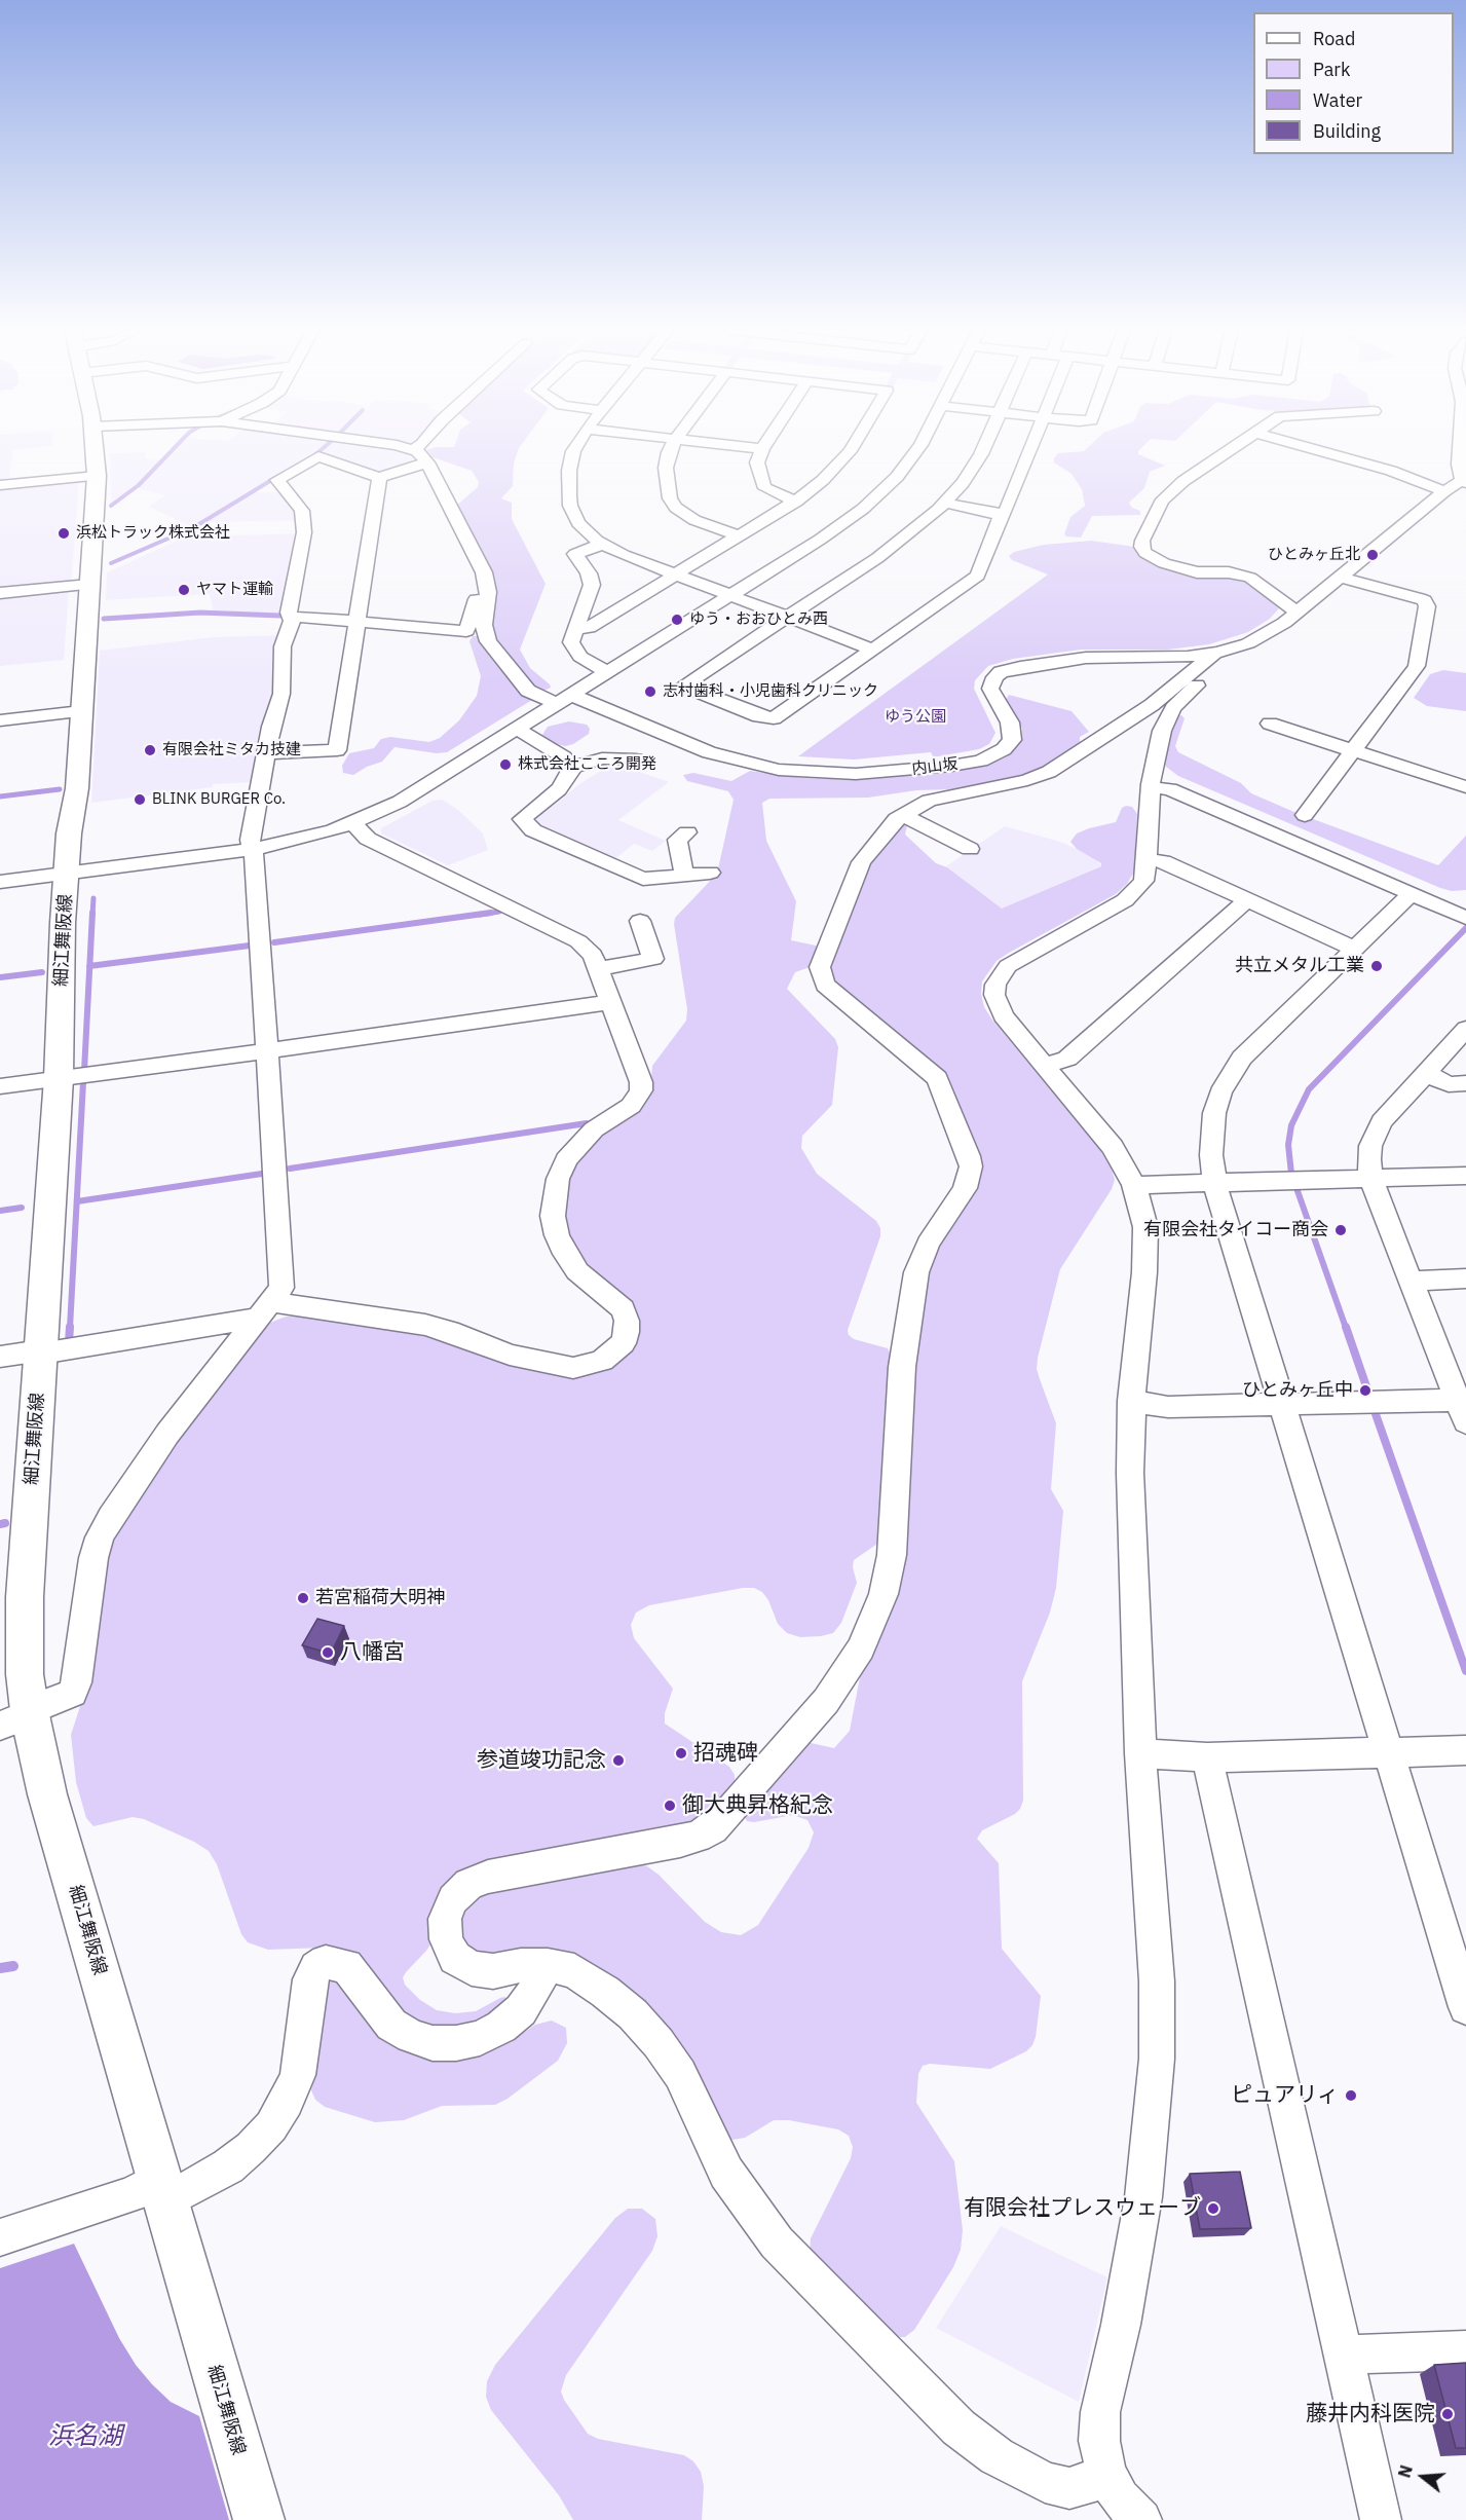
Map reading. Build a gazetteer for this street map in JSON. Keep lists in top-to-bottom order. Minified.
{"streets":{"main road":["細江舞阪線"],"street":["内山坂"]},"water":["浜名湖"],"parks":["ゆう公園"],"places":["浜松トラック株式会社","ひとみヶ丘北","ヤマト運輸","ゆう・おおひとみ西","志村歯科・小児歯科クリニック","有限会社ミタカ技建","株式会社こころ開発","BLINK BURGER Co.","共立メタル工業","有限会社タイコー商会","ひとみヶ丘中","若宮稲荷大明神","八幡宮","招魂碑","参道竣功記念","御大典昇格紀念","ピュアリィ","有限会社プレスウェーブ","藤井内科医院"],"legend":["Road","Park","Water","Building"],"north":"left"}
